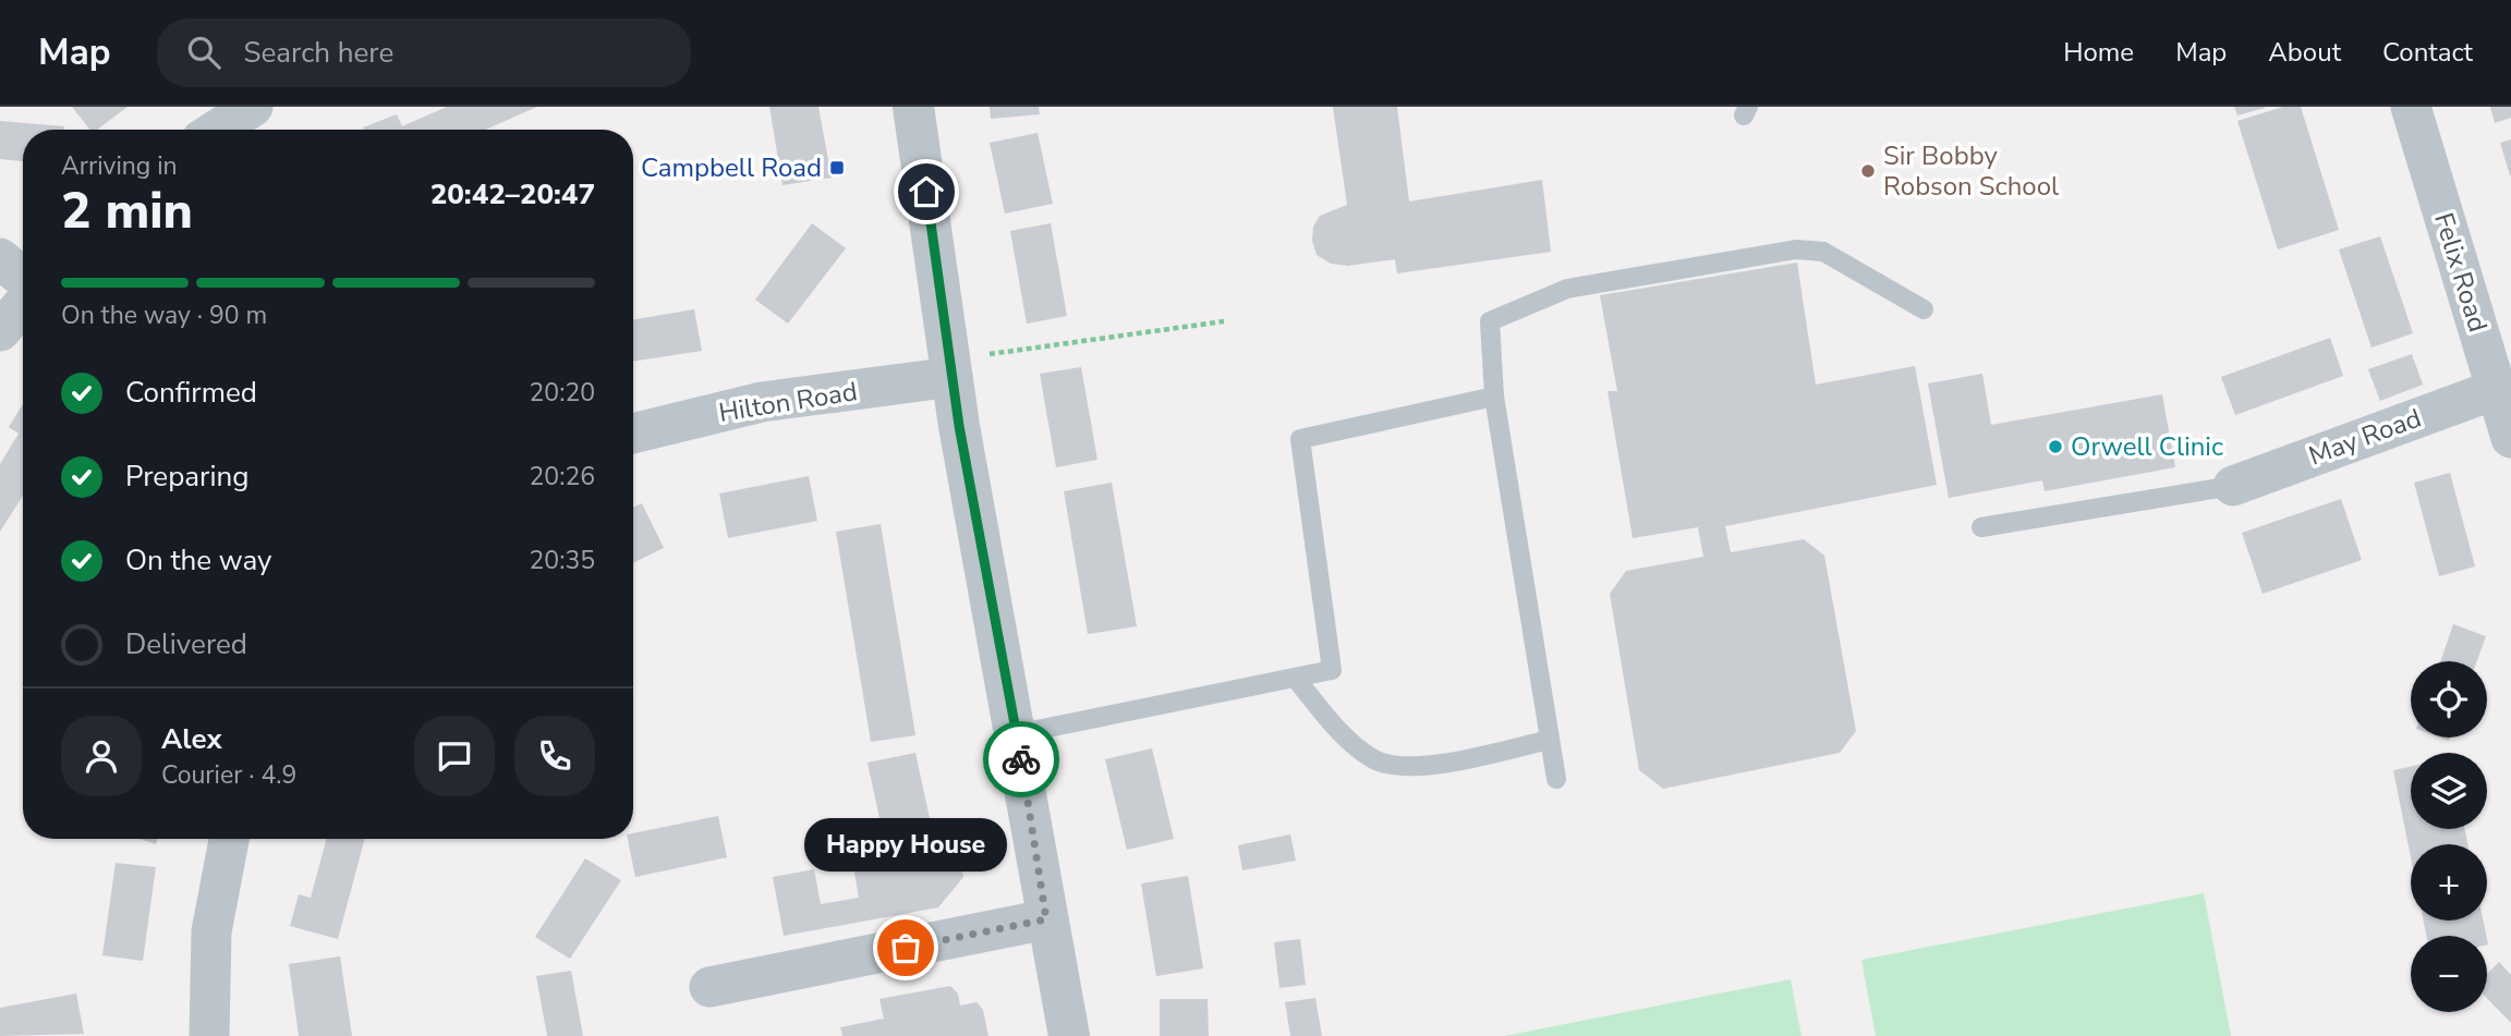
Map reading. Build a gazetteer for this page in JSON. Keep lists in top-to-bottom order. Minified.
{"streets":{"street":["Felix Road","Hilton Road","May Road"]},"crossings":[["Felix Road","May Road"]],"places":{"transit":["Campbell Road"],"other":["Sir Bobby Robson School","Orwell Clinic","Happy House"]},"page":{"header":"Map","search":"Search here","nav":["Home","Map","About","Contact"],"heading":["2 min","Arriving in","20:42–20:47"],"panel":["Alex","Courier · 4.9"],"bar":"On the way · 90 m","list":[["Confirmed","20:20"],["Preparing","20:26"],["On the way","20:35"],"Delivered"],"map_buttons":["+","−"],"bubble":"Happy House"}}
